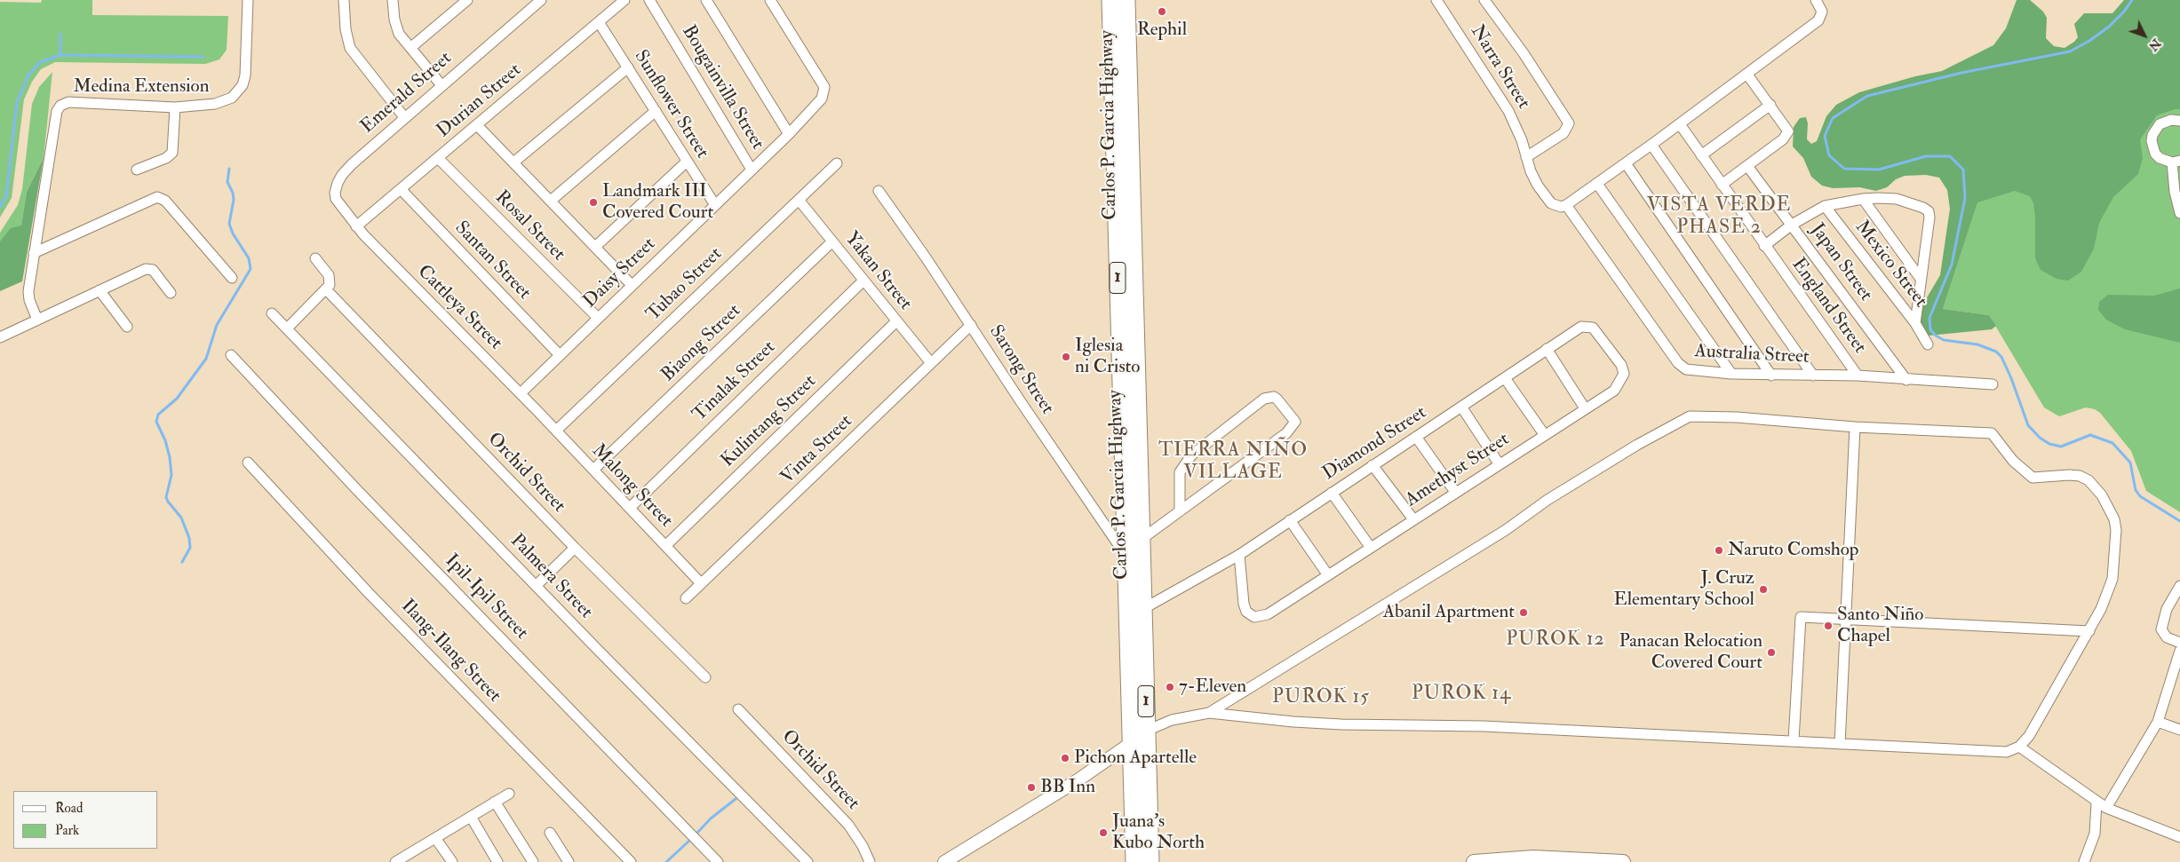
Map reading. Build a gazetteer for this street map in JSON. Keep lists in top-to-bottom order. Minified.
{"streets":{"highway":["Carlos P. Garcia Highway","1"],"street":["Narra Street","Medina Extension","Bougainvilla Street","Emerald Street","Durian Street","Sunflower Street","Rosal Street","Santan Street","Japan Street","Mexico Street","Yakan Street","Daisy Street","Tubao Street","England Street","Cattleya Street","Biaong Street","Australia Street","Sarong Street","Tinalak Street","Kulintang Street","Diamond Street","Vinta Street","Amethyst Street","Orchid Street","Malong Street","Palmera Street","Ipil-Ipil Street","Ilang-Ilang Street"]},"crossings":[["Narra Street","Australia Street"],["Bougainvilla Street","Daisy Street"],["Emerald Street","Durian Street"],["Emerald Street","Cattleya Street"],["Durian Street","Sunflower Street"],["Durian Street","Rosal Street"],["Durian Street","Santan Street"],["Durian Street","Cattleya Street"],["Sunflower Street","Daisy Street"],["Carlos P. Garcia Highway","Sarong Street"],["Carlos P. Garcia Highway","Diamond Street"],["Rosal Street","Daisy Street"],["Santan Street","Daisy Street"],["Japan Street","Australia Street"],["Yakan Street","Tubao Street"],["Yakan Street","Biaong Street"],["Yakan Street","Tinalak Street"],["Yakan Street","Kulintang Street"],["Yakan Street","Vinta Street"],["Daisy Street","Cattleya Street"],["Tubao Street","Malong Street"],["England Street","Australia Street"],["Cattleya Street","Malong Street"],["Biaong Street","Malong Street"],["Sarong Street","Vinta Street"],["Tinalak Street","Malong Street"],["Kulintang Street","Malong Street"],["Diamond Street","Amethyst Street"],["Vinta Street","Malong Street"]],"districts":["VISTA VERDE PHASE 2","TIERRA NIÑO VILLAGE","PUROK 12","PUROK 14","PUROK 15"],"places":["Rephil","Landmark III Covered Court","Iglesia ni Cristo","Naruto Comshop","J. Cruz Elementary School","Abanil Apartment","Santo Niño Chapel","Panacan Relocation Covered Court","7-Eleven","Pichon Apartelle","BB Inn","Juana's Kubo North"],"legend":["Road","Park"],"north":"bottom right"}
